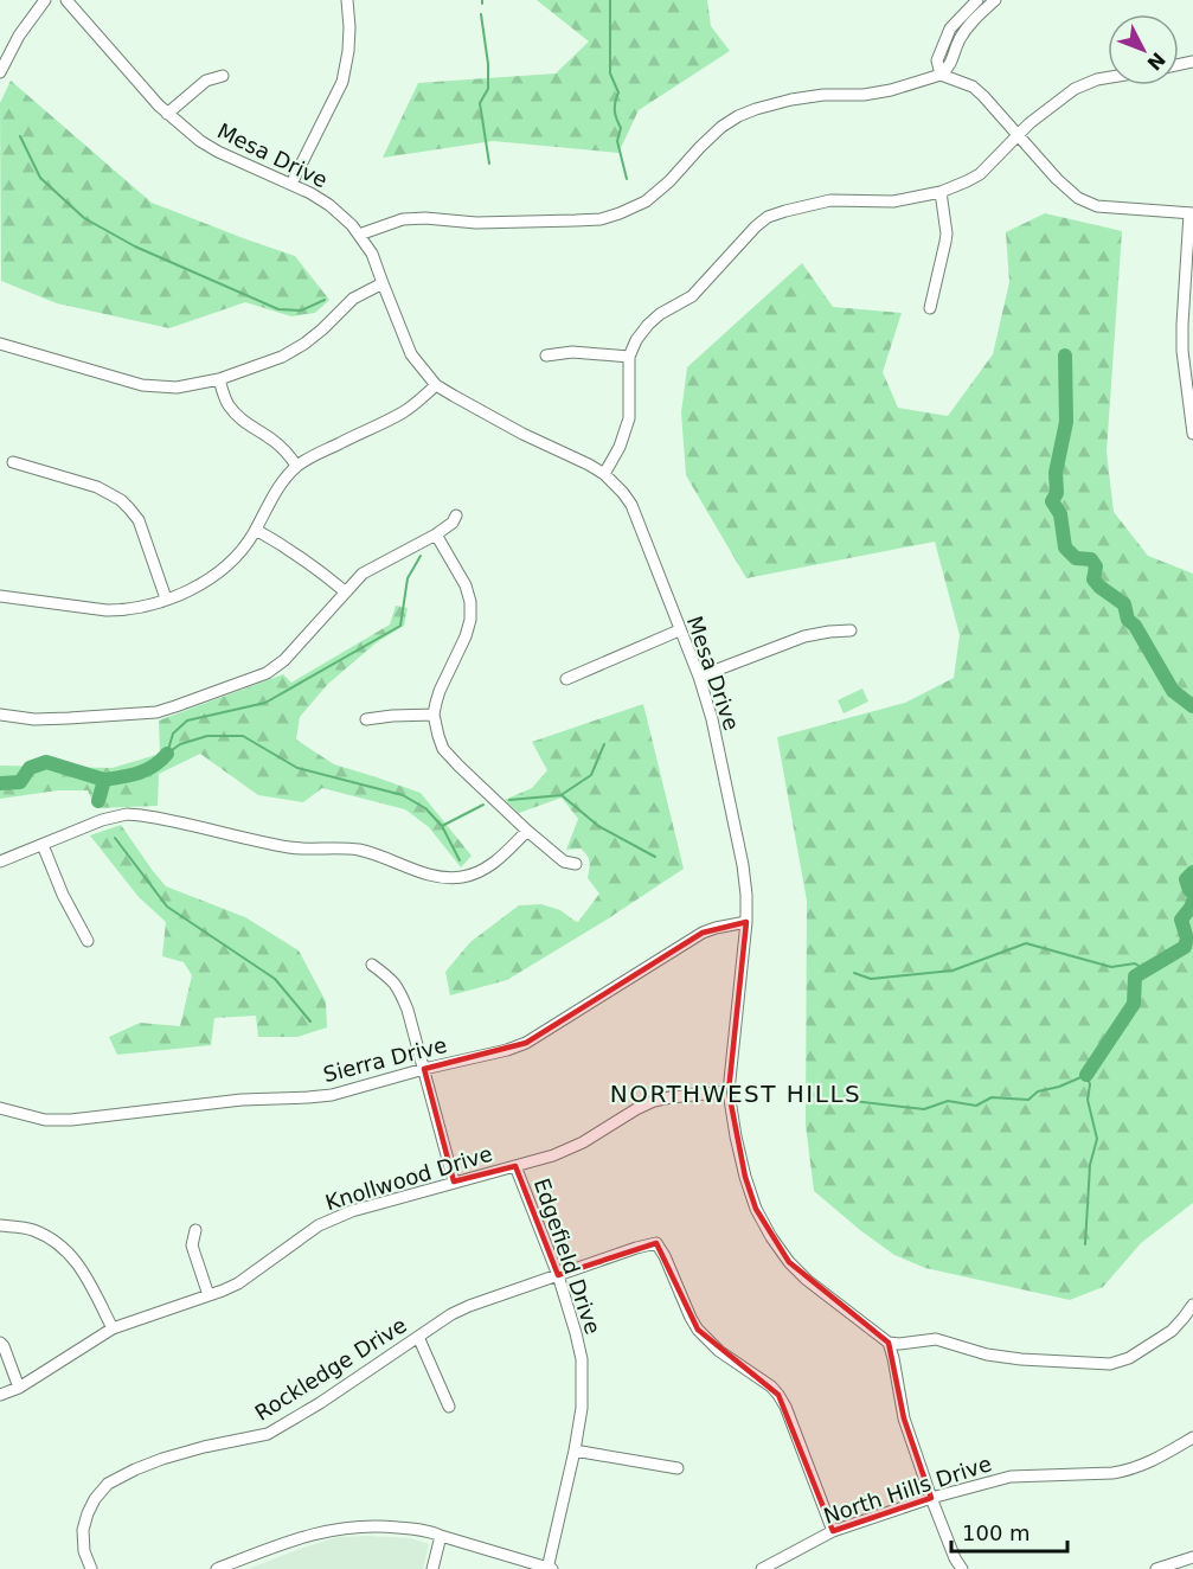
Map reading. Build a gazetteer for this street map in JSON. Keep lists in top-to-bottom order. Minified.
{"streets":{"street":["Mesa Drive","Sierra Drive","Knollwood Drive","Edgefield Drive","Rockledge Drive","North Hills Drive"]},"crossings":[["Mesa Drive","Sierra Drive"],["Mesa Drive","Knollwood Drive"],["Knollwood Drive","Edgefield Drive"],["Edgefield Drive","Rockledge Drive"],["Rockledge Drive","North Hills Drive"]],"districts":["NORTHWEST HILLS"],"scale_bar":"100 m","north":"bottom right"}
